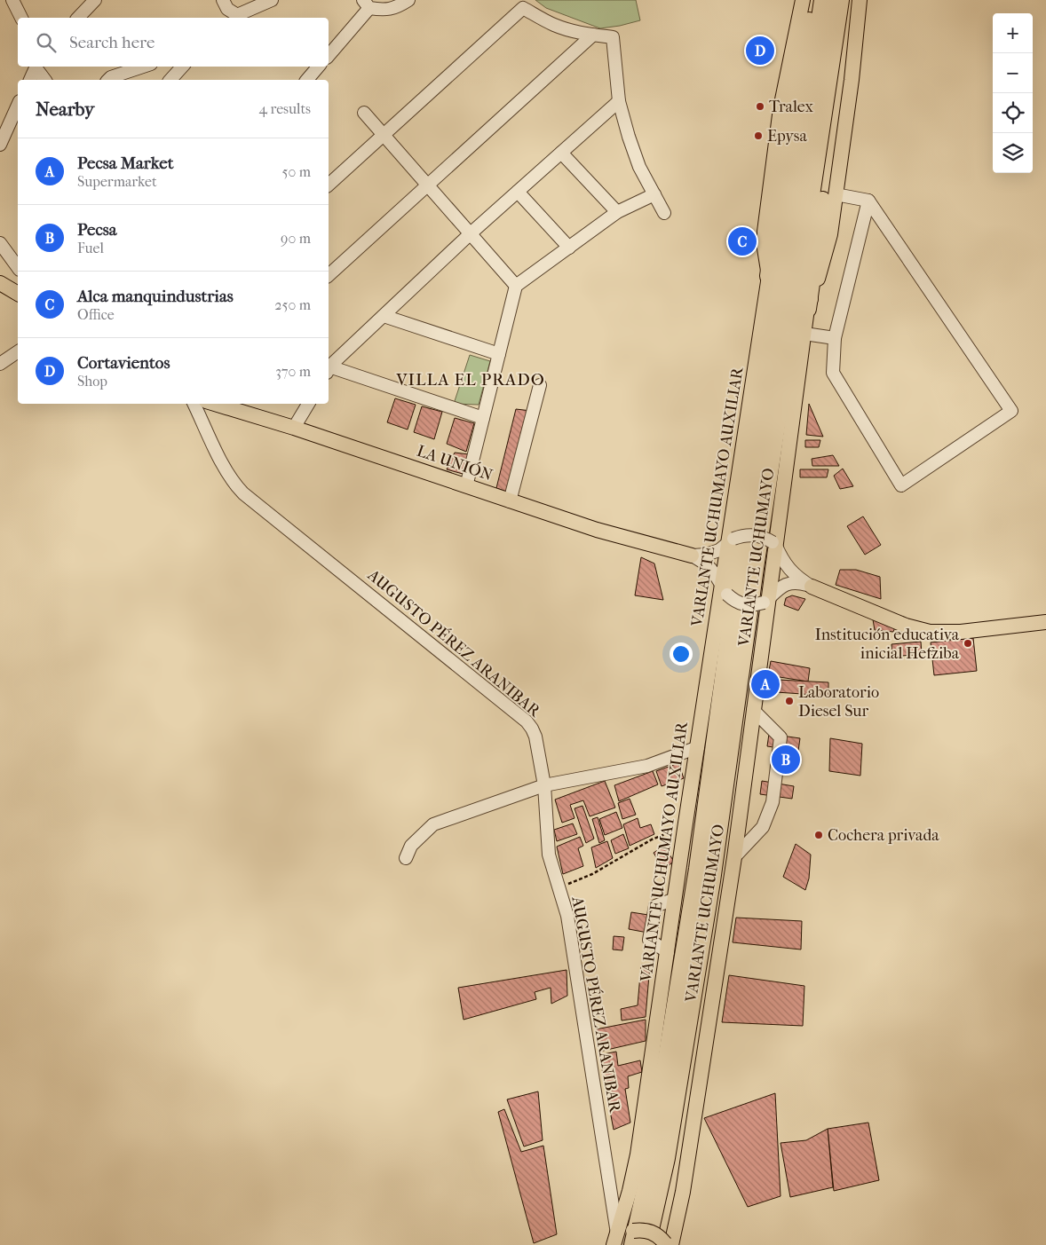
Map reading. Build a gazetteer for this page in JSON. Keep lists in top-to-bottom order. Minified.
{"streets":{"highway":["VARIANTE UCHUMAYO"],"main road":["LA UNIÓN","VARIANTE UCHUMAYO AUXILIAR"],"street":["AUGUSTO PÉREZ ARANIBAR"]},"crossings":[["LA UNIÓN","VARIANTE UCHUMAYO AUXILIAR"],["VARIANTE UCHUMAYO AUXILIAR","AUGUSTO PÉREZ ARANIBAR"]],"districts":["VILLA EL PRADO"],"places":["Tralex","Epysa","Institución educativa inicial Hefziba","Laboratorio Diesel Sur","Cochera privada"],"page":{"map_buttons":["+","−"],"search":"Search here","pins":["D","C","A","B"],"heading":["Nearby","4 results"],"list":[{"mark":"A","name":"Pecsa Market","note":"Supermarket","value":"50 m"},{"mark":"B","name":"Pecsa","note":"Fuel","value":"90 m"},{"mark":"C","name":"Alca manquindustrias","note":"Office","value":"250 m"},{"mark":"D","name":"Cortavientos","note":"Shop","value":"370 m"}]}}
